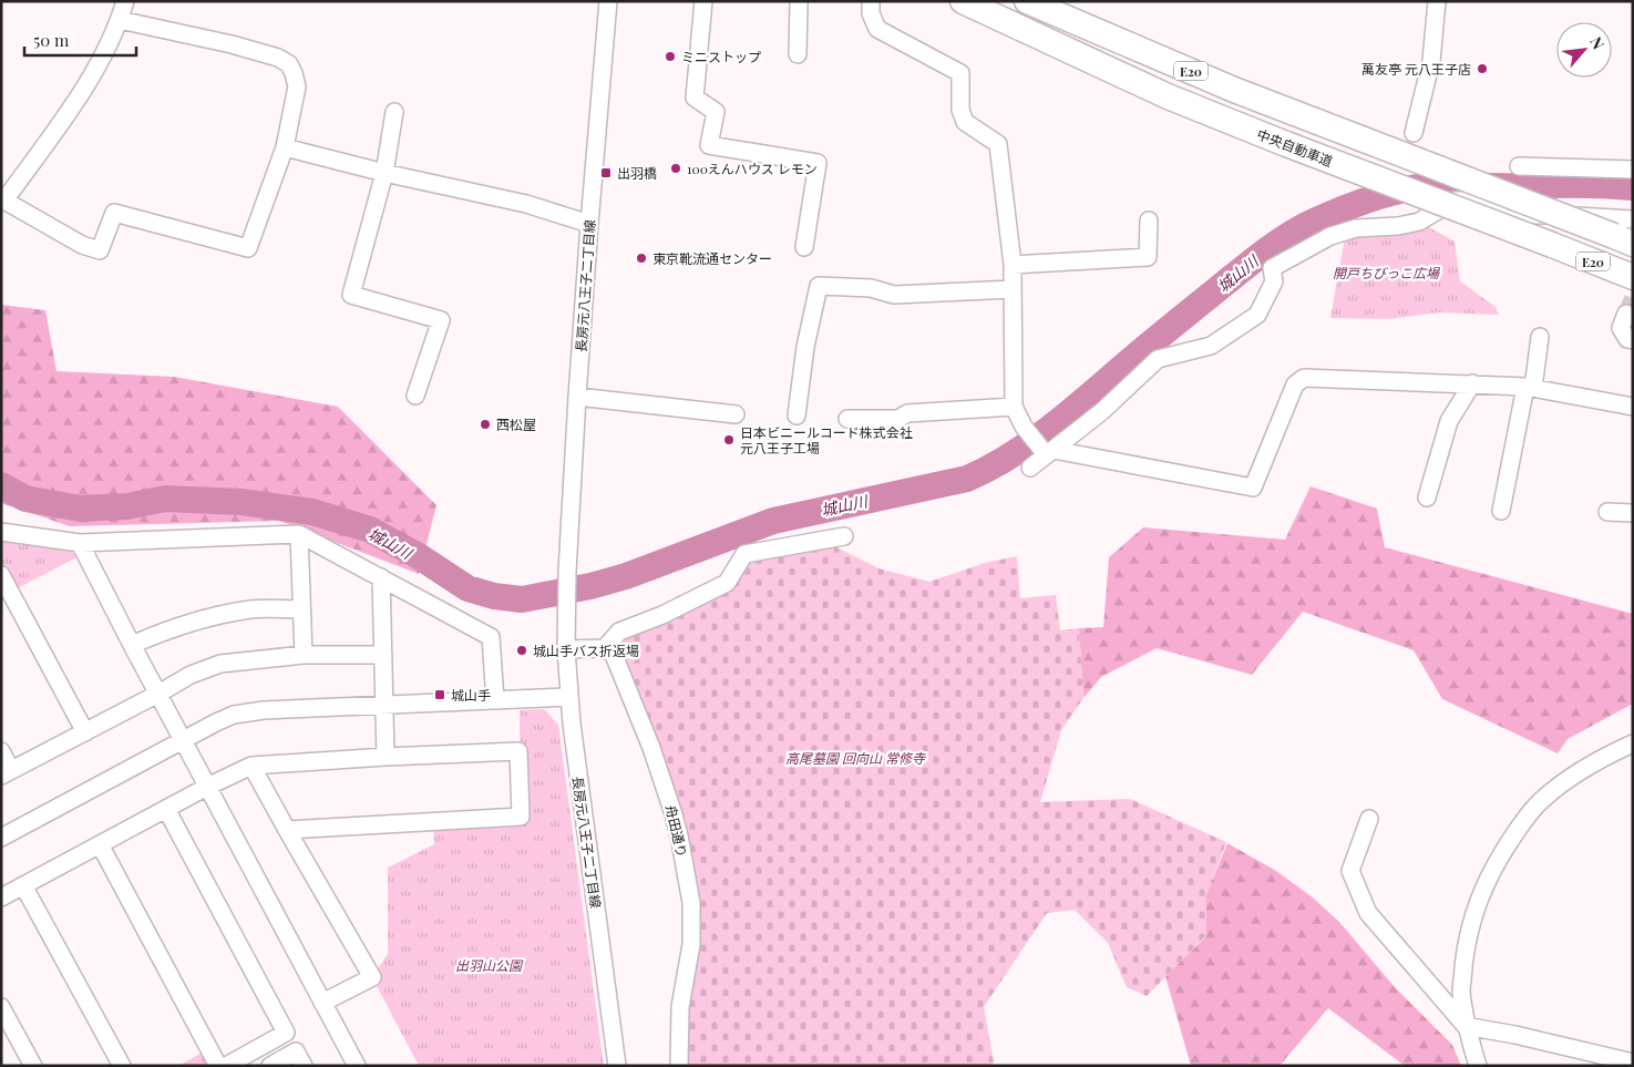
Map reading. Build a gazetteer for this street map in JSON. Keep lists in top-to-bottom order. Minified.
{"streets":{"highway":["E20","中央自動車道"],"street":["長房元八王子二丁目線","舟田通り"]},"water":["城山川"],"parks":["開戸ちびっこ広場","高尾墓園 回向山 常修寺","出羽山公園"],"places":{"other":["ミニストップ","萬友亭 元八王子店","100えんハウス レモン","東京靴流通センター","西松屋","日本ビニールコード株式会社 元八王子工場","城山手バス折返場"],"transit":["出羽橋","城山手"]},"scale_bar":"50 m","north":"top right"}
